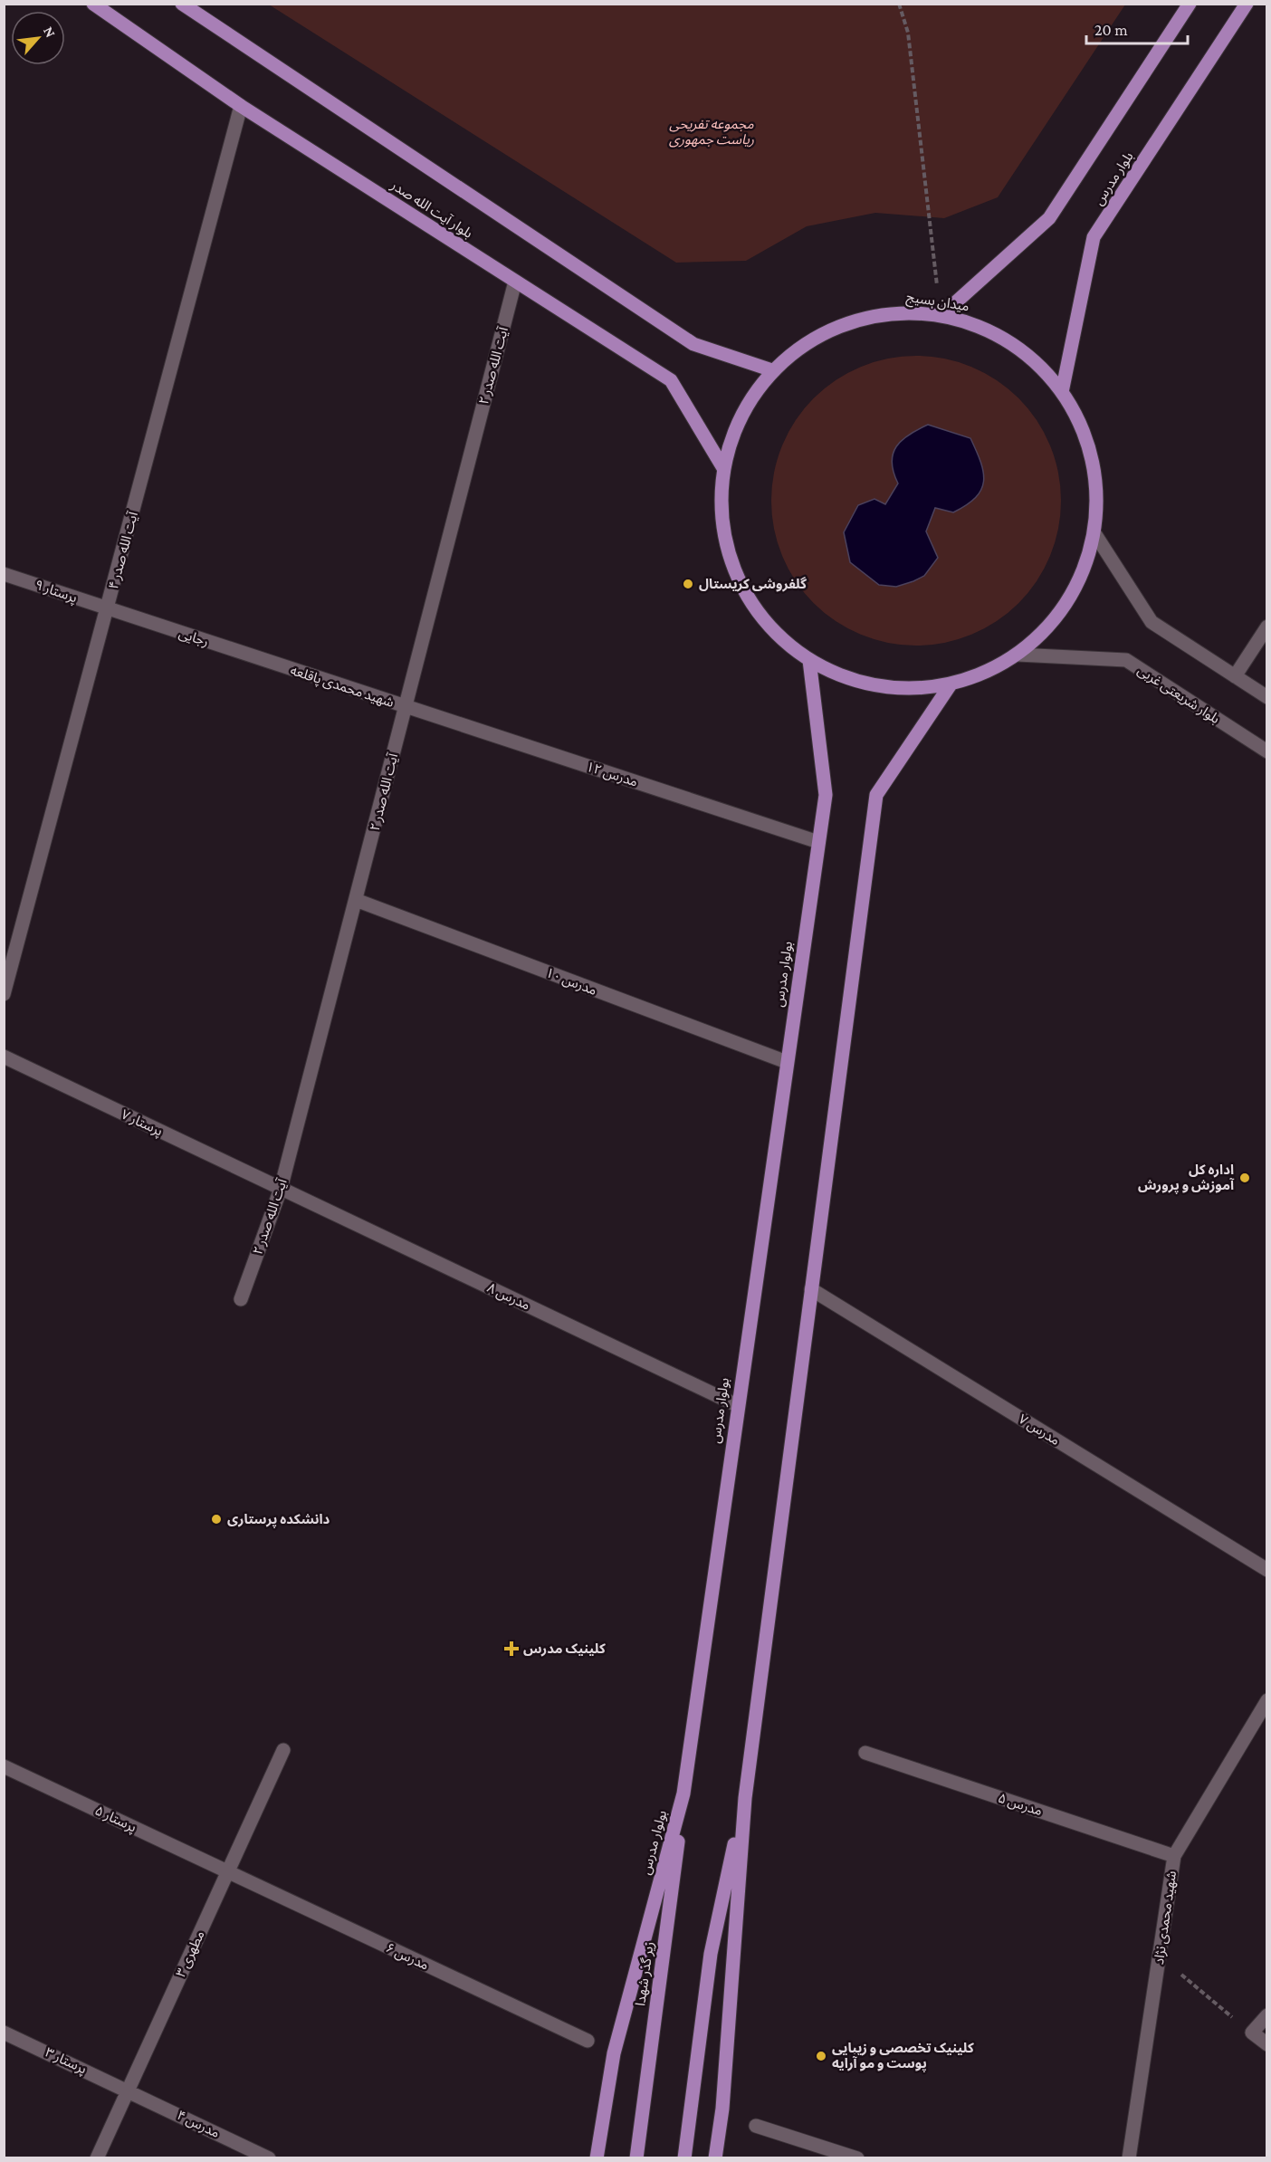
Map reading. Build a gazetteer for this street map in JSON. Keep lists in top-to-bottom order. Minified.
{"streets":{"main road":["بلوار مدرس","بلوار آیت الله صدر","میدان بسیج","بولوار مدرس","زیر گذر شهدا"],"street":["آیت الله صدر ۲","آیت الله صدر ۴","پرستار ۹","رجایی","شهید محمدی پاقلعه","بلوار شریعتی غربی","مدرس ۱۲","مدرس ۱۰","پرستار ۷","مدرس ۸","مدرس ۷","مدرس ۵","پرستار ۵","شهید محمدی نژاد","مطهری ۳","مدرس ۶","پرستار ۳","مدرس ۴"]},"crossings":[["بلوار مدرس","میدان بسیج"],["بلوار آیت الله صدر","میدان بسیج"],["بلوار آیت الله صدر","آیت الله صدر ۲"],["بلوار آیت الله صدر","آیت الله صدر ۴"],["میدان بسیج","بلوار شریعتی غربی"],["میدان بسیج","بولوار مدرس"],["آیت الله صدر ۲","شهید محمدی پاقلعه"],["آیت الله صدر ۲","مدرس ۱۲"],["آیت الله صدر ۲","مدرس ۱۰"],["آیت الله صدر ۲","پرستار ۷"],["آیت الله صدر ۲","مدرس ۸"],["آیت الله صدر ۴","پرستار ۹"],["آیت الله صدر ۴","رجایی"],["پرستار ۹","رجایی"],["رجایی","شهید محمدی پاقلعه"],["شهید محمدی پاقلعه","مدرس ۱۲"],["مدرس ۱۲","بولوار مدرس"],["بولوار مدرس","مدرس ۱۰"],["بولوار مدرس","مدرس ۸"],["بولوار مدرس","زیر گذر شهدا"],["پرستار ۷","مدرس ۸"],["مدرس ۵","شهید محمدی نژاد"],["پرستار ۵","مطهری ۳"],["پرستار ۵","مدرس ۶"],["مطهری ۳","مدرس ۶"],["مطهری ۳","پرستار ۳"],["مطهری ۳","مدرس ۴"],["پرستار ۳","مدرس ۴"]],"parks":["مجموعه تفریحی ریاست جمهوری"],"places":{"other":["گلفروشی کریستال","اداره کل آموزش و پرورش","دانشکده پرستاری","کلینیک تخصصی و زیبایی پوست و مو آرایه"],"health":["کلینیک مدرس"]},"scale_bar":"20 m","north":"top right"}
